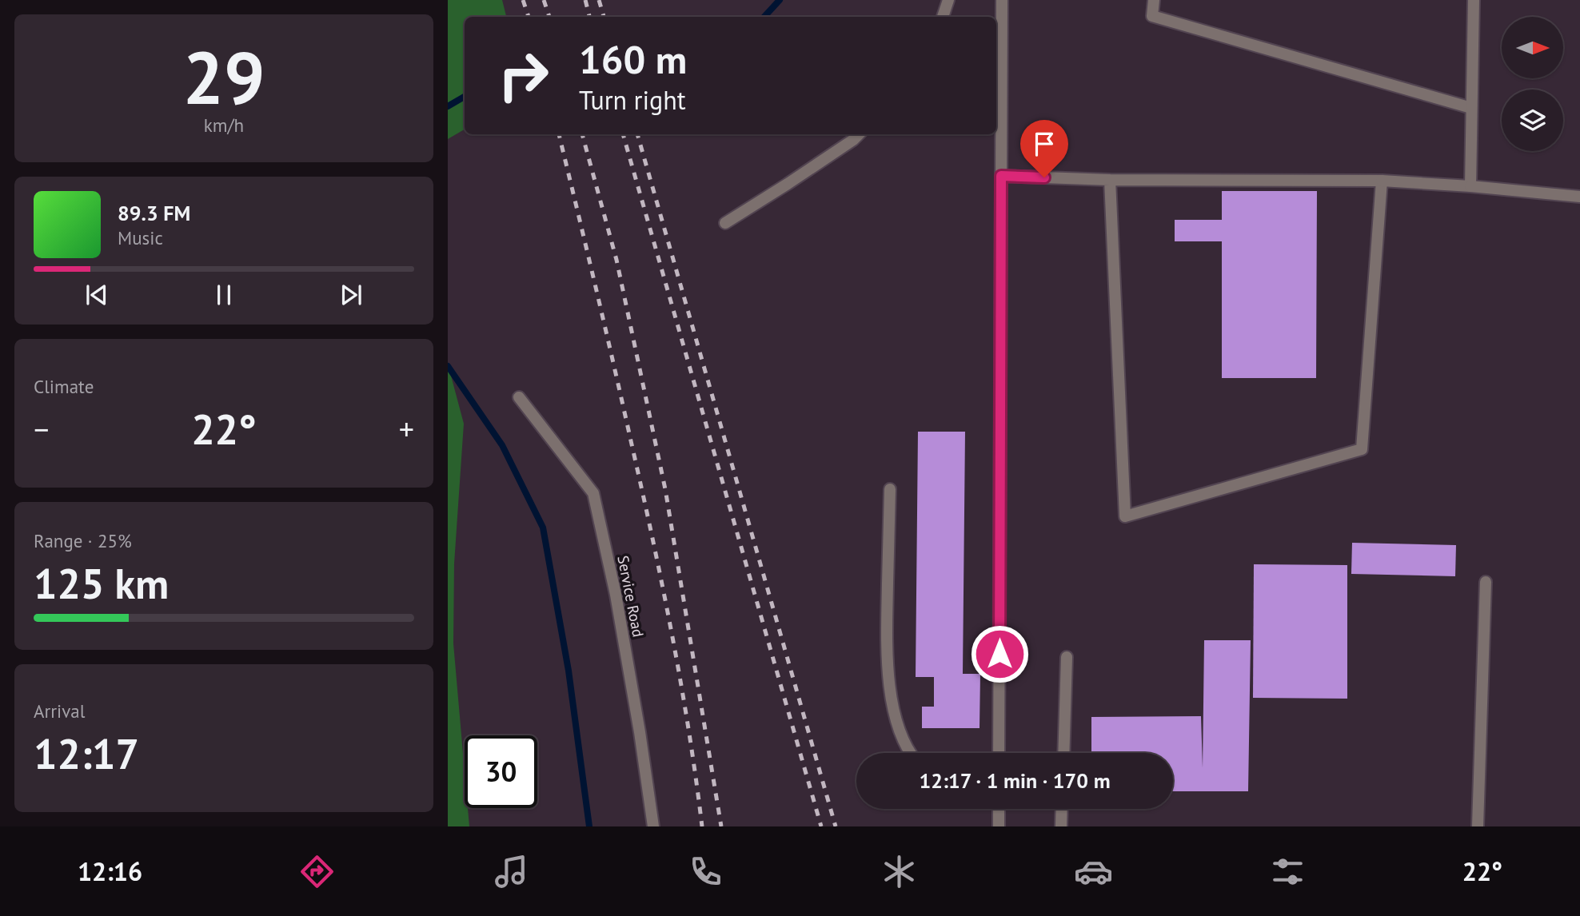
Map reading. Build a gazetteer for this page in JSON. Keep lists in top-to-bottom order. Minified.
{"streets":{"street":["Service Road"]},"north":"right","page":{"tile":[["29","km/h"],"Climate",["Range · 25%","125 km"],["Arrival","12:17"]],"turn":["160 m","Turn right"],"song":["89.3 FM","Music"],"heat":["−","22°","+"],"limit":"30","trip":"12:17 · 1 min · 170 m","tabs":["12:16","22°"]}}
